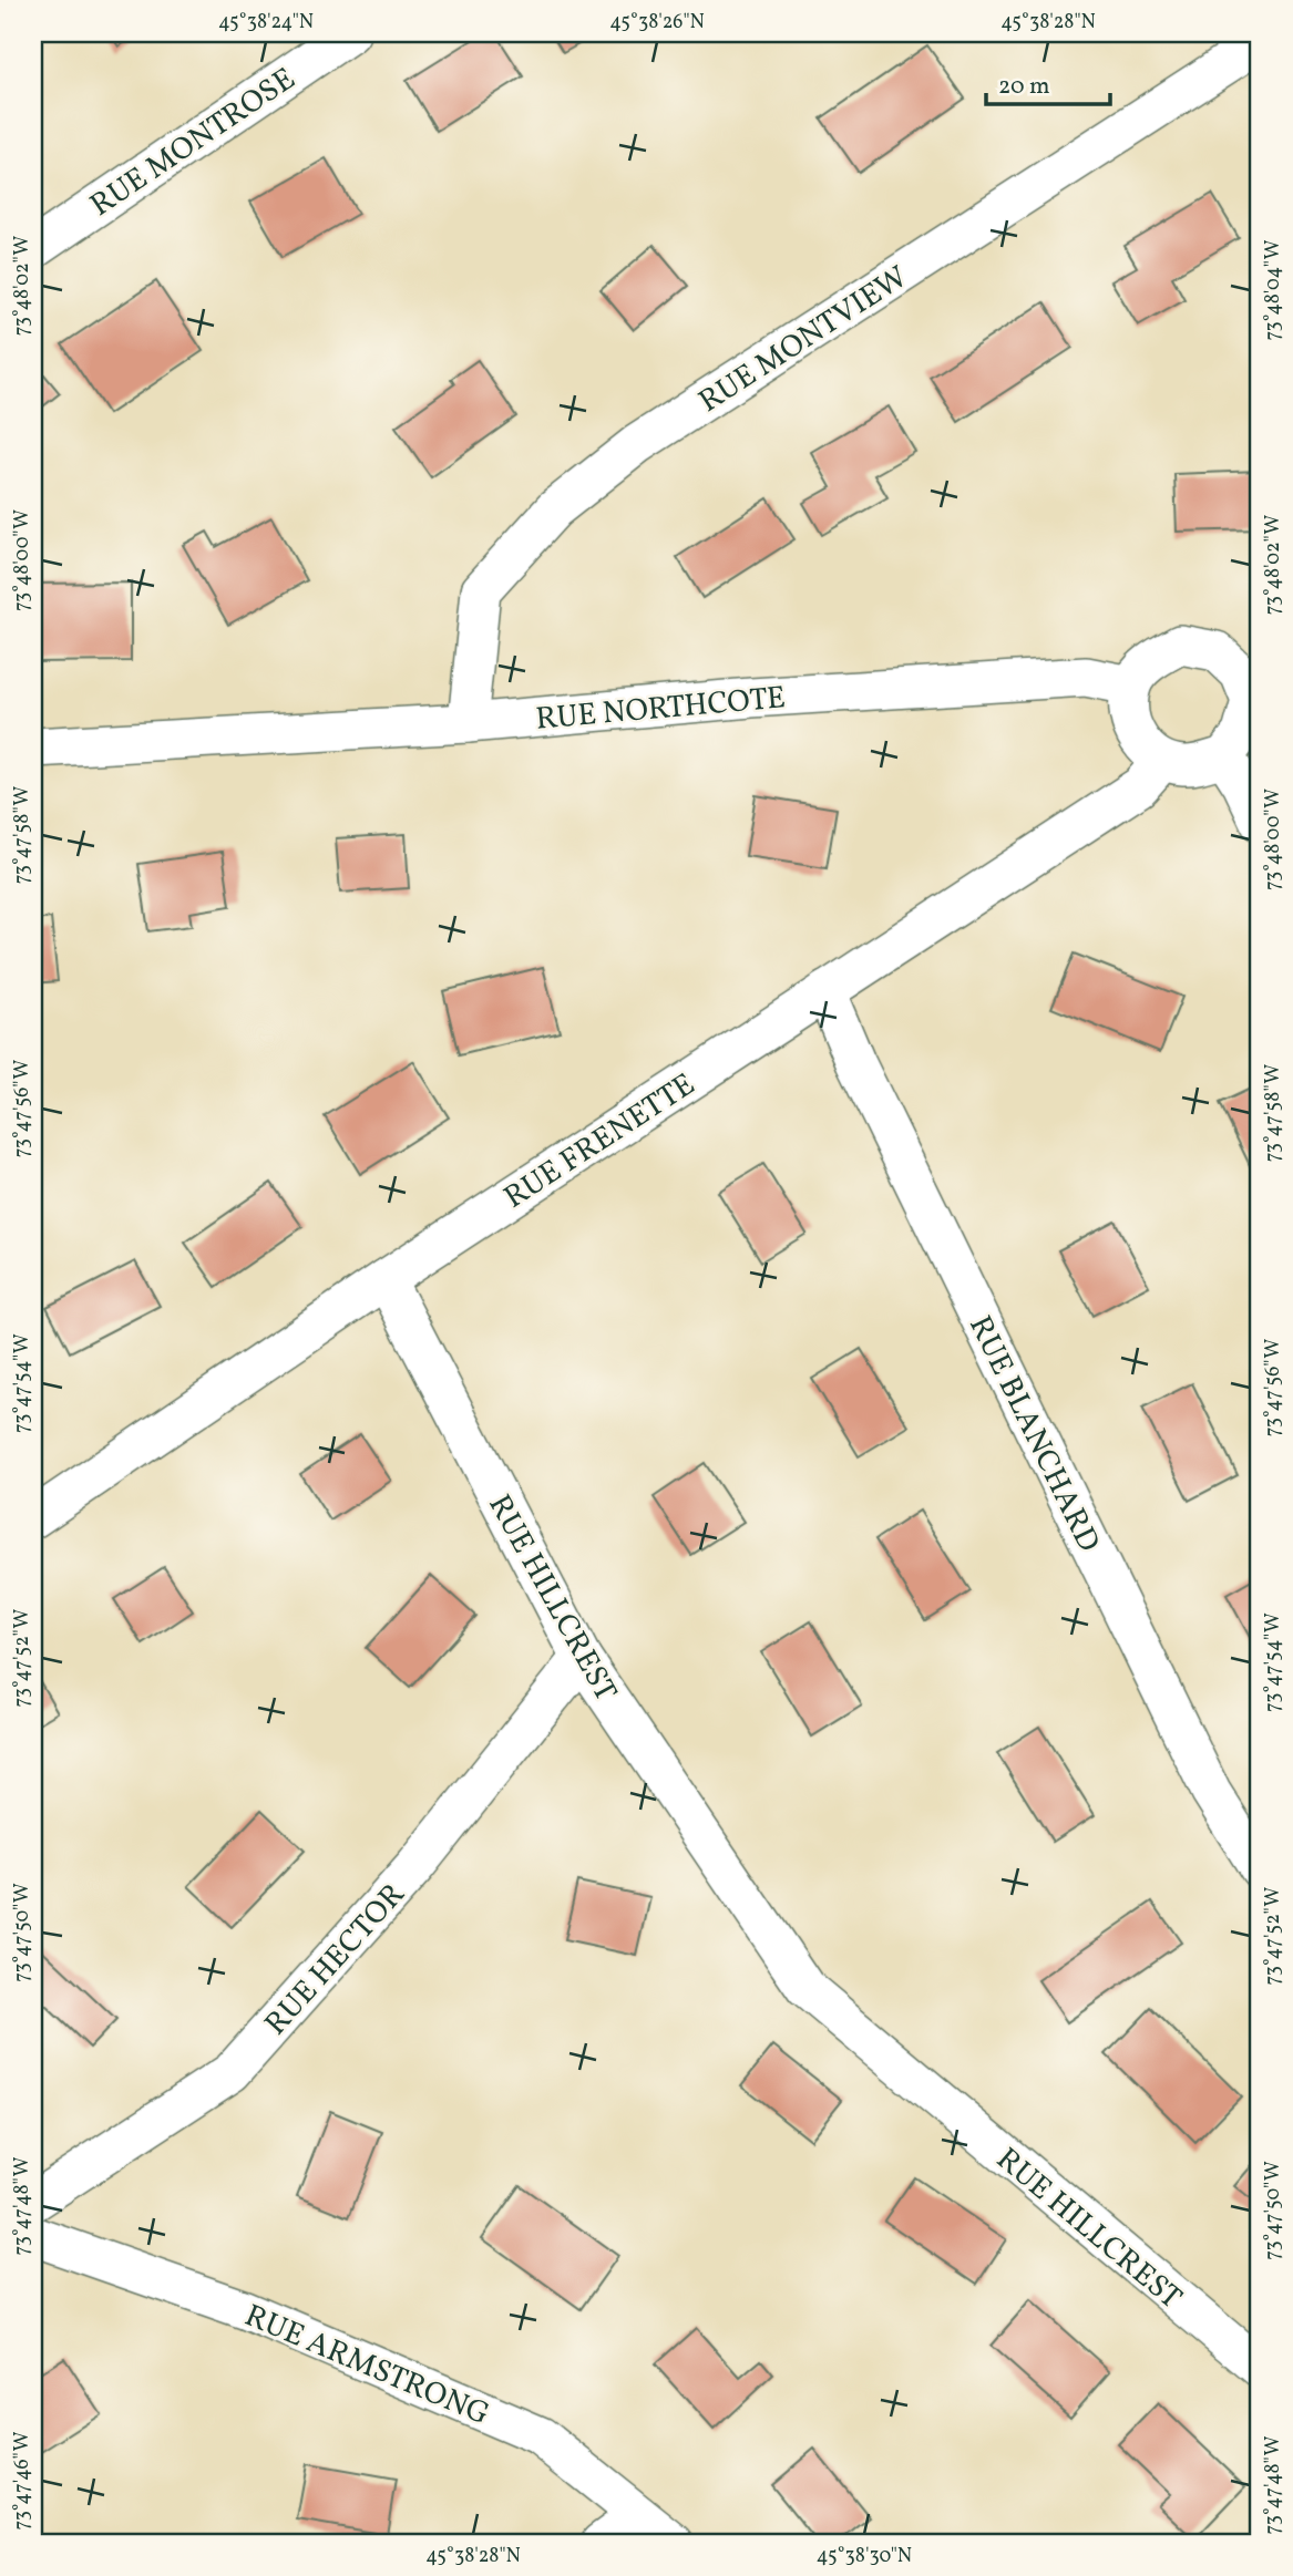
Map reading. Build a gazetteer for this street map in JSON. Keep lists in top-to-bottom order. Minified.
{"streets":{"street":["RUE MONTROSE","RUE MONTVIEW","RUE NORTHCOTE","RUE FRENETTE","RUE BLANCHARD","RUE HILLCREST","RUE HECTOR","RUE ARMSTRONG"]},"crossings":[["RUE MONTVIEW","RUE NORTHCOTE"],["RUE NORTHCOTE","RUE FRENETTE"],["RUE FRENETTE","RUE BLANCHARD"],["RUE FRENETTE","RUE HILLCREST"],["RUE HILLCREST","RUE HECTOR"]],"scale_bar":"20 m","coordinates":["45°38'24\"N","45°38'26\"N","45°38'28\"N","73°48'02\"W","73°48'04\"W","73°48'00\"W","73°47'58\"W","73°47'56\"W","73°47'54\"W","73°47'52\"W","73°47'50\"W","73°47'48\"W","73°47'46\"W","45°38'30\"N"]}
